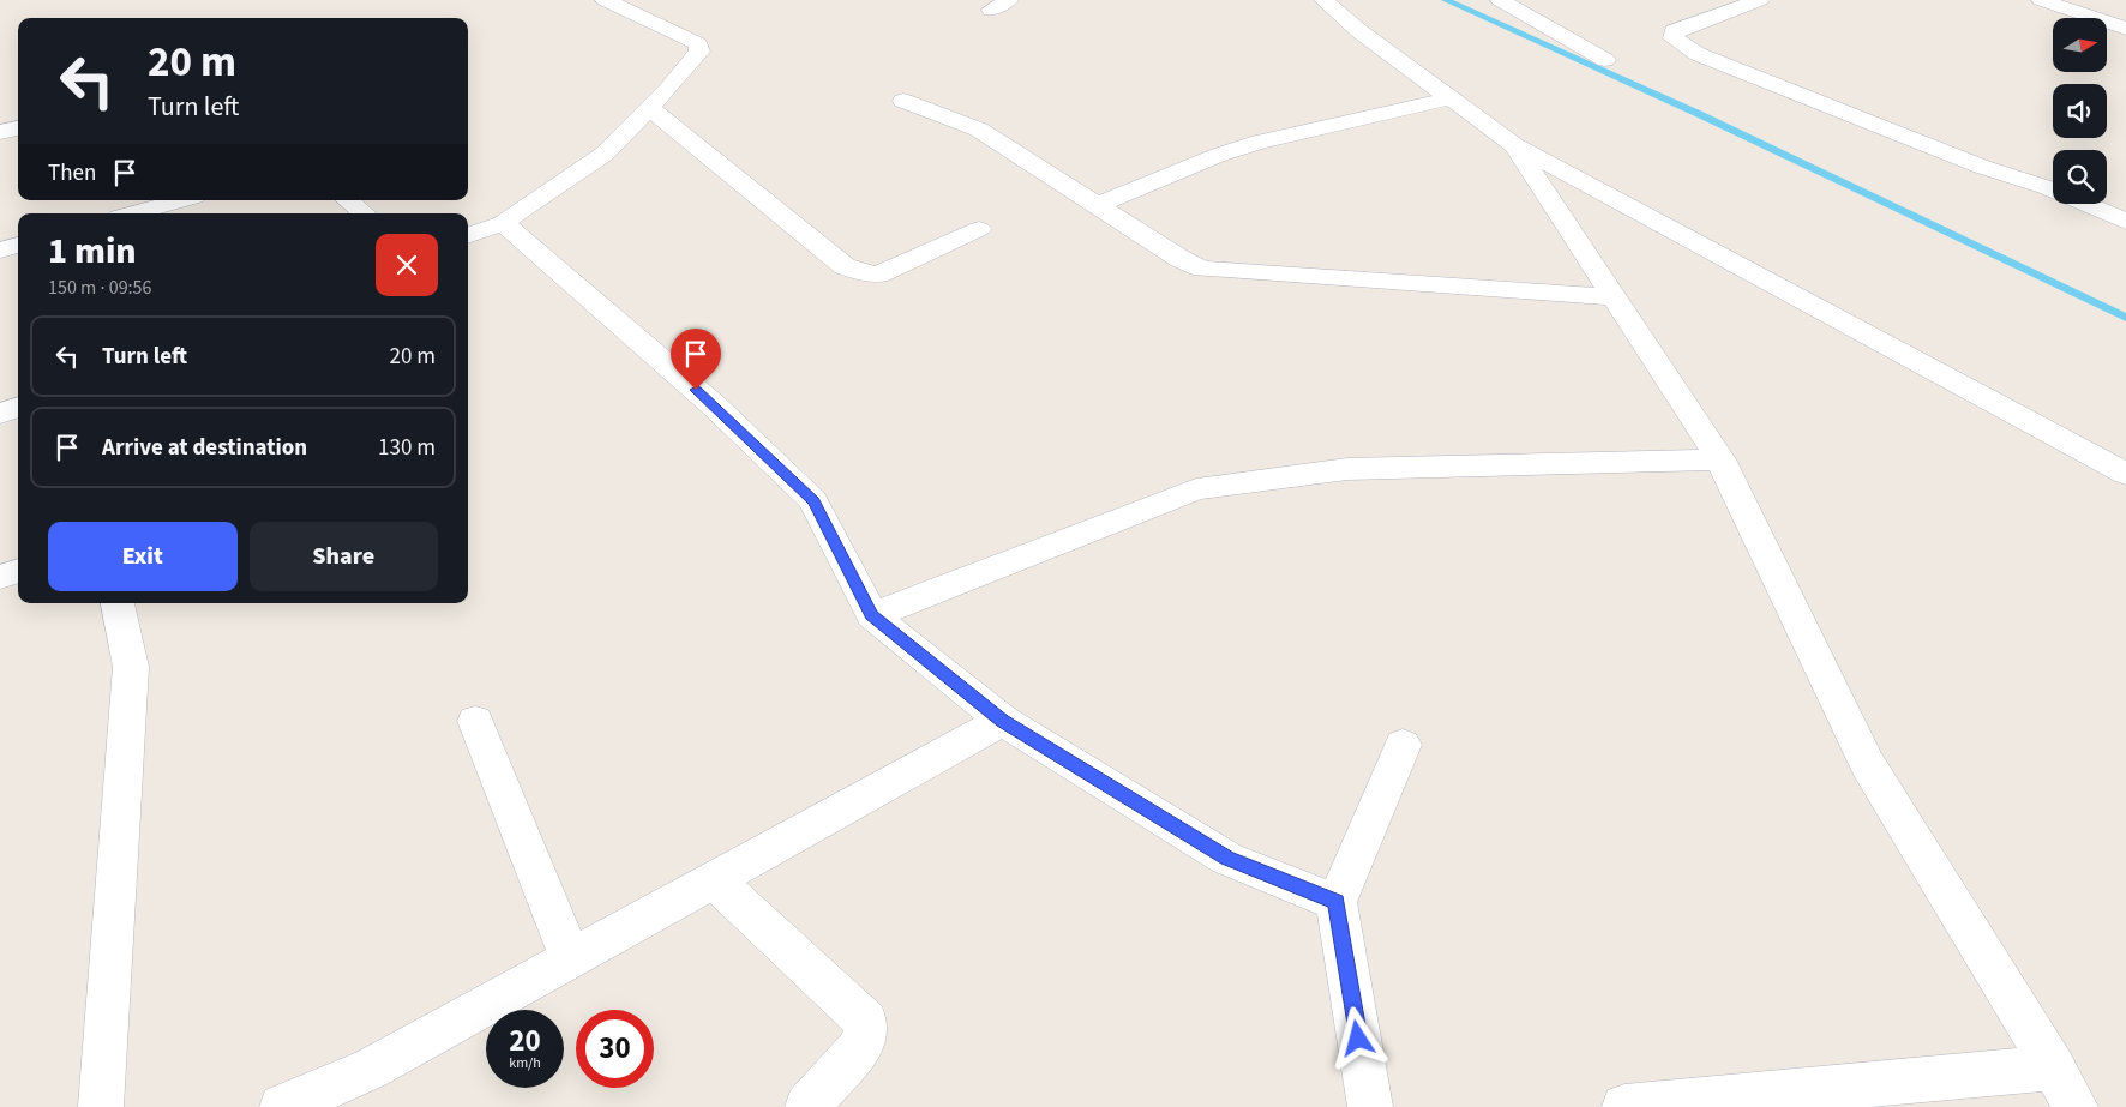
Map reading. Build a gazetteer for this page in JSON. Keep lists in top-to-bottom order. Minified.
{"north":"right","page":{"turn":["20 m","Turn left"],"then":"Then","heading":["1 min","150 m · 09:56"],"list":[{"name":"Turn left","value":"20 m"},{"name":"Arrive at destination","value":"130 m"}],"buttons":["Exit","Share"],"speed":"20 km/h","limit":"30"}}
